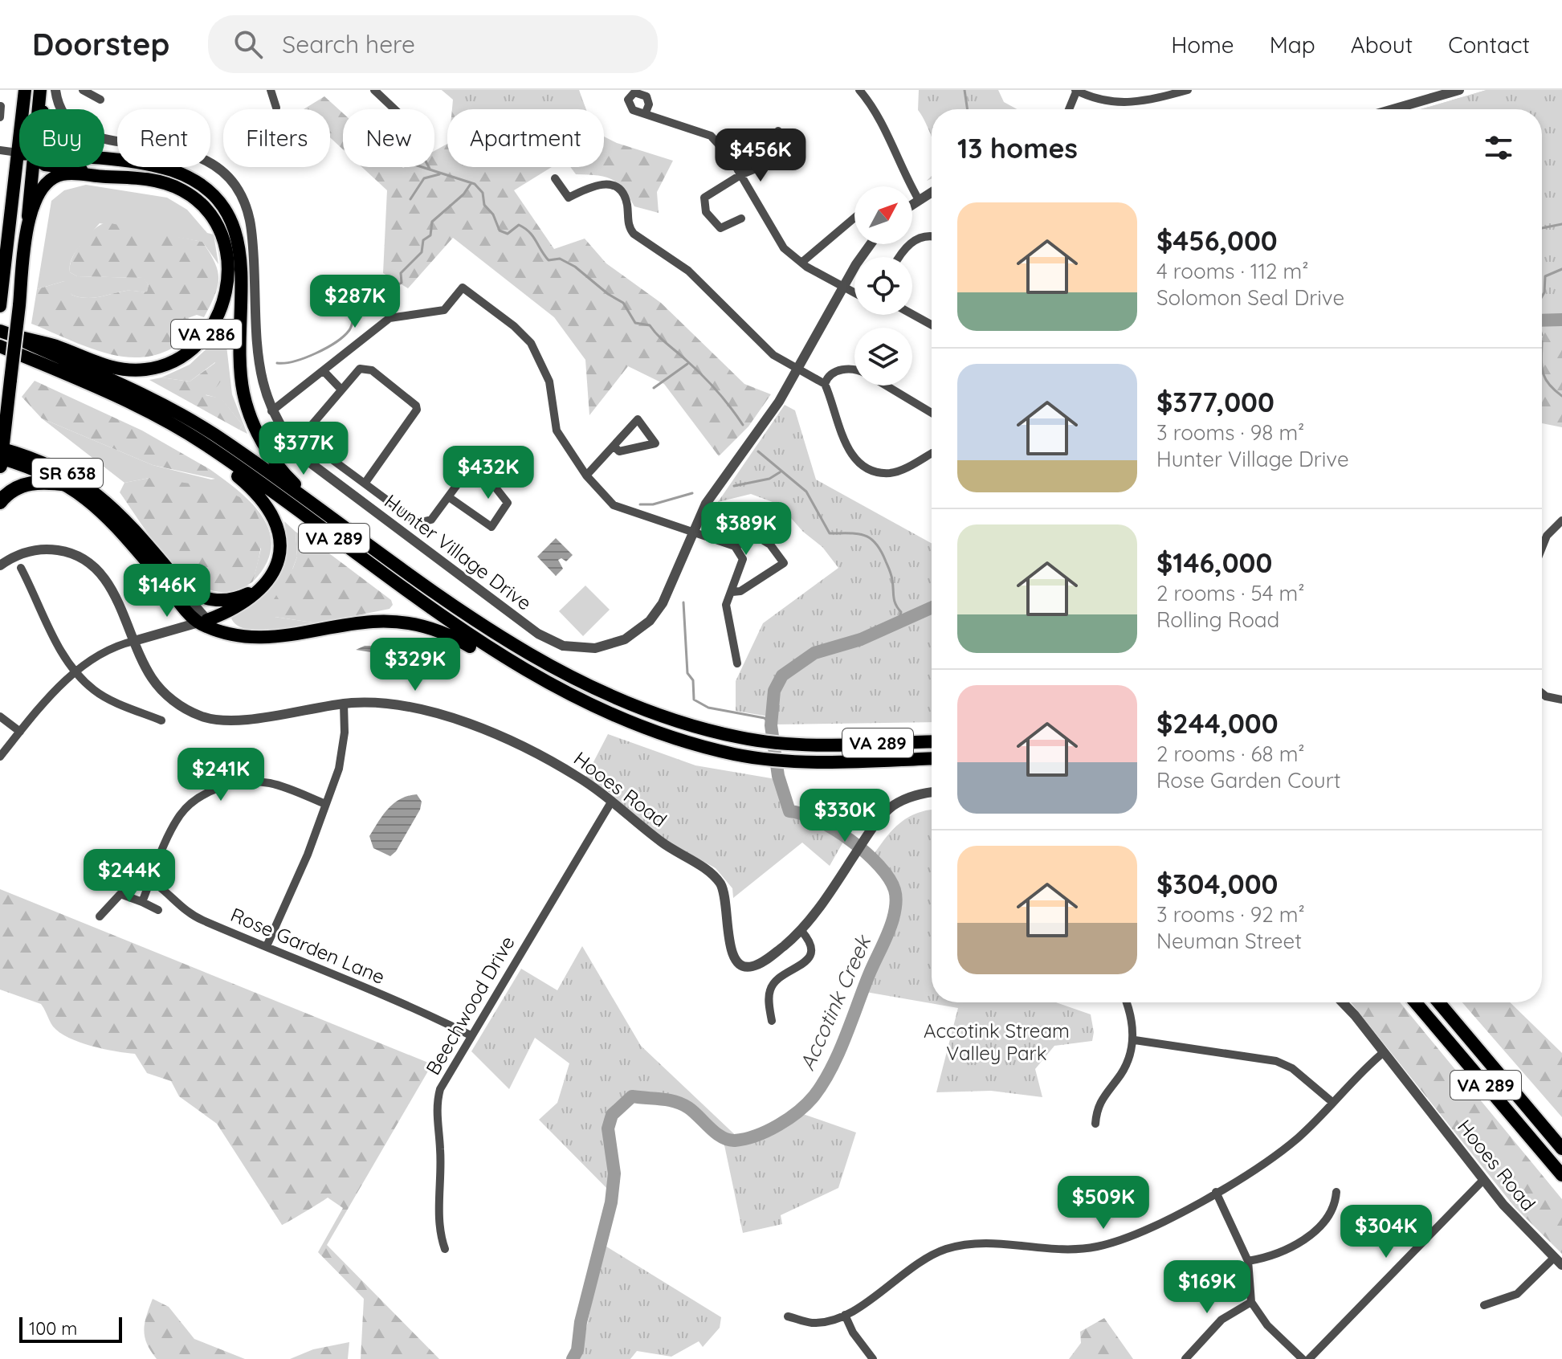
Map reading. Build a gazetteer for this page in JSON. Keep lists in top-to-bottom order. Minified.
{"streets":{"main road":["VA 286","SR 638","VA 289"],"street":["Hunter Village Drive","Hooes Road","Rose Garden Lane","Beechwood Drive"]},"crossings":[["VA 286","SR 638"],["VA 286","VA 289"],["Hooes Road","Beechwood Drive"],["Rose Garden Lane","Beechwood Drive"]],"water":["Accotink Creek"],"parks":["Accotink Stream Valley Park"],"scale_bar":"100 m","north":"top right","page":{"header":"Doorstep","search":"Search here","nav":["Home","Map","About","Contact"],"chip":["Buy","Rent","Filters","New","Apartment"],"heading":"13 homes","price":["$456K","$287K","$377K","$432K","$389K","$146K","$329K","$241K","$330K","$244K","$509K","$304K","$169K"],"list":[{"name":"$456,000","note":"4 rooms · 112 m² · Solomon Seal Drive"},{"name":"$377,000","note":"3 rooms · 98 m² · Hunter Village Drive"},{"name":"$146,000","note":"2 rooms · 54 m² · Rolling Road"},{"name":"$244,000","note":"2 rooms · 68 m² · Rose Garden Court"},{"name":"$304,000","note":"3 rooms · 92 m² · Neuman Street"}],"scale":"100 m"}}
